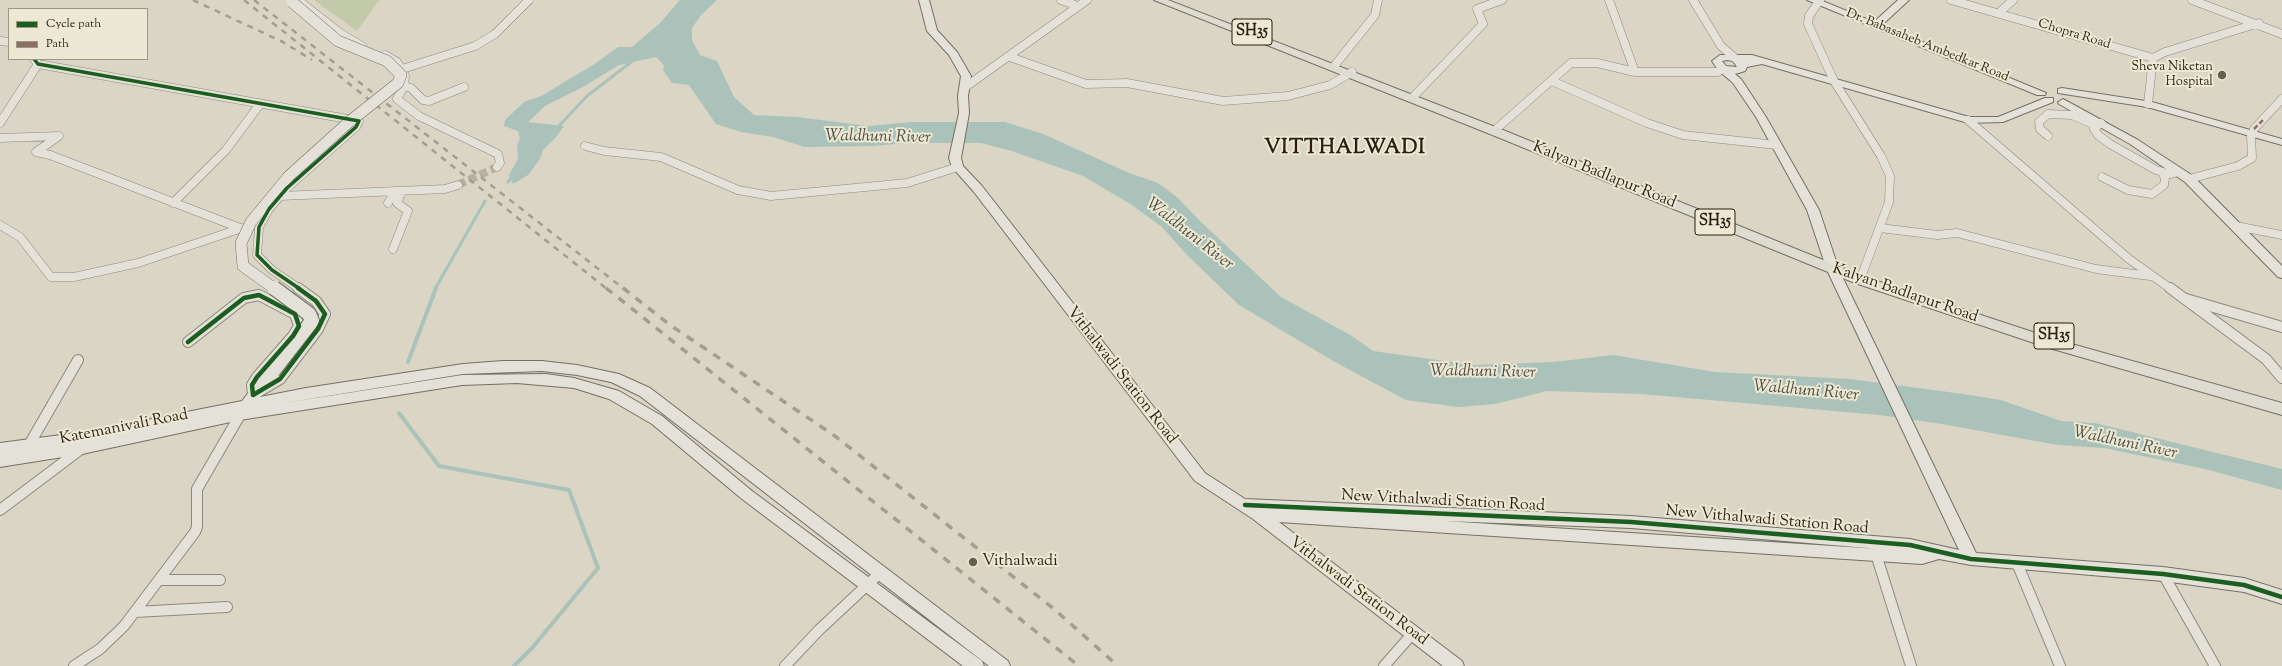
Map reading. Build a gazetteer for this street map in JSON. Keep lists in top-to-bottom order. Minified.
{"streets":{"main road":["SH35","Kalyan Badlapur Road"],"street":["Chopra Road","Dr. Babasaheb Ambedkar Road","Vithalwadi Station Road","Katemanivali Road","New Vithalwadi Station Road"]},"crossings":[["Vithalwadi Station Road","New Vithalwadi Station Road"]],"districts":["VITTHALWADI"],"water":["Waldhuni River"],"places":["Sheva Niketan Hospital","Vithalwadi"],"legend":["Cycle path","Path"]}
